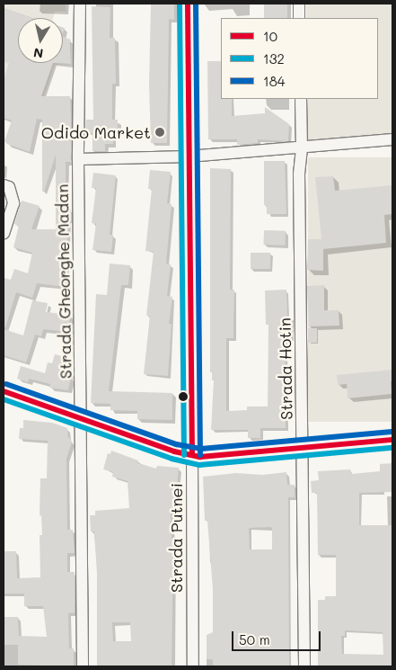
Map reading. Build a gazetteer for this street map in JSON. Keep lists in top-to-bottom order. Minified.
{"streets":{"street":["Strada Gheorghe Madan","Strada Hotin","Strada Putnei"]},"places":["Odido Market"],"lines":["transit line 10","transit line 132","transit line 184"],"legend":["10","132","184"],"scale_bar":"50 m","north":"bottom"}
